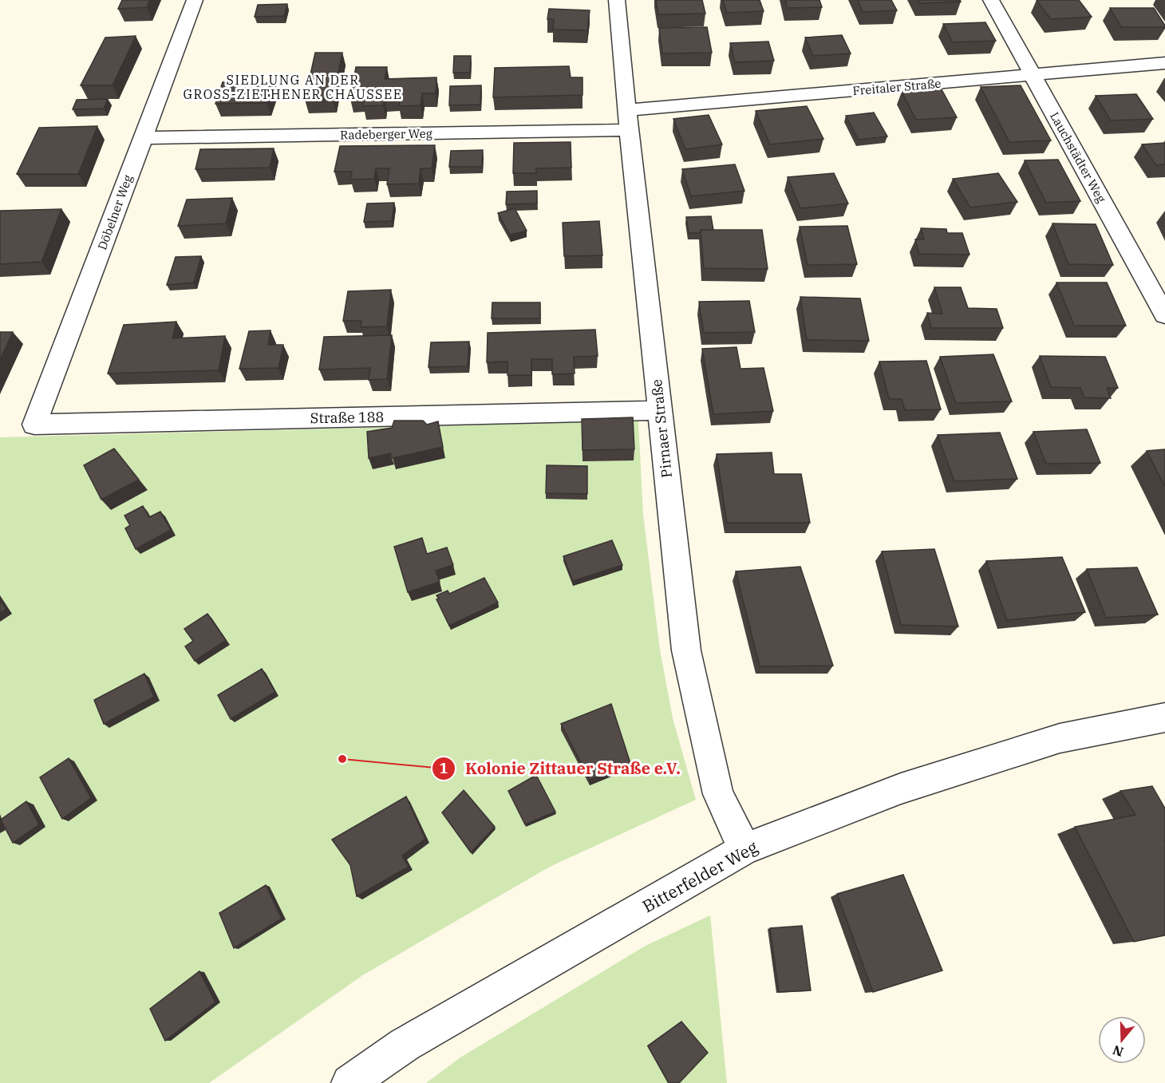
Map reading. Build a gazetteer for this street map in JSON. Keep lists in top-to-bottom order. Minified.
{"streets":{"street":["Freitaler Straße","Radeberger Weg","Lauchstädter Weg","Döbelner Weg","Straße 188","Pirnaer Straße","Bitterfelder Weg"]},"crossings":[["Freitaler Straße","Radeberger Weg"],["Freitaler Straße","Lauchstädter Weg"],["Freitaler Straße","Pirnaer Straße"],["Radeberger Weg","Döbelner Weg"],["Radeberger Weg","Pirnaer Straße"],["Döbelner Weg","Straße 188"],["Straße 188","Pirnaer Straße"],["Pirnaer Straße","Bitterfelder Weg"]],"districts":["SIEDLUNG AN DER GROSS-ZIETHENER CHAUSSEE"],"places":["Kolonie Zittauer Straße e.V."],"north":"bottom"}
